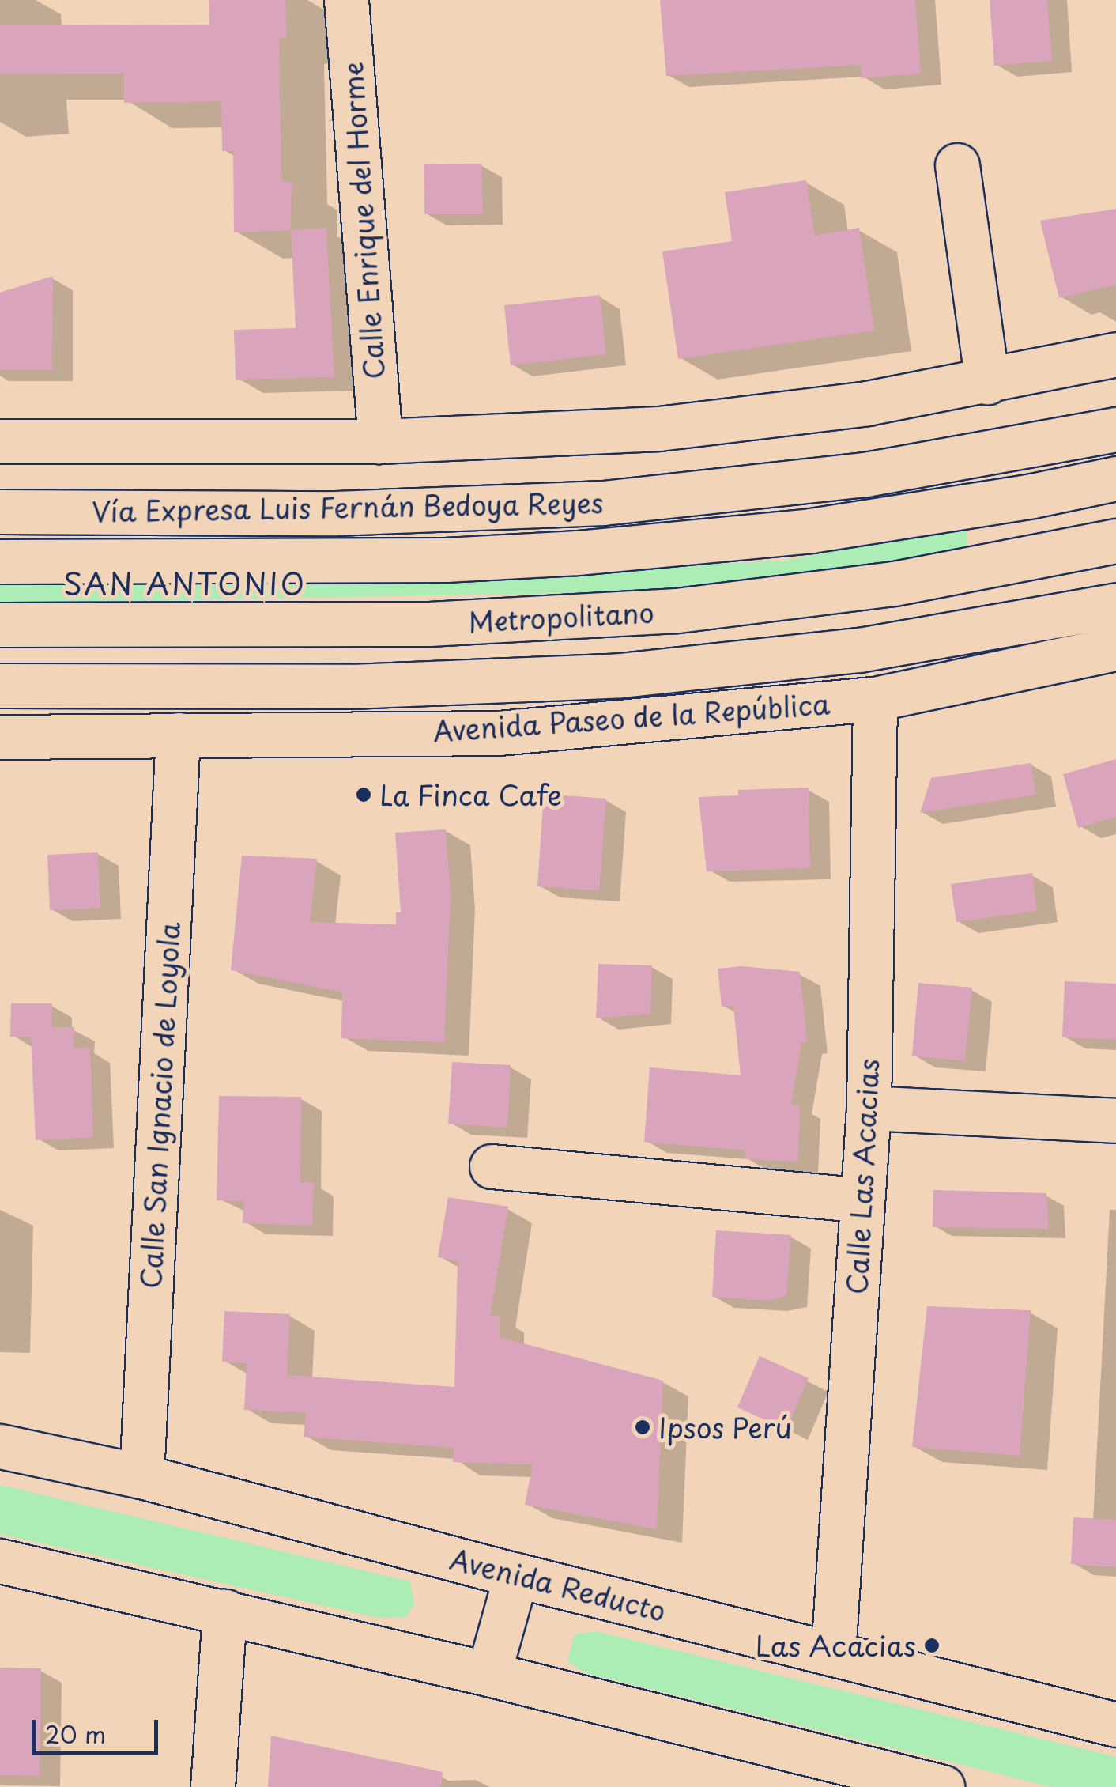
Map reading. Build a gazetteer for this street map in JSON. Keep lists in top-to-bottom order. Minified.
{"streets":{"main road":["Calle Enrique del Horme","Vía Expresa Luis Fernán Bedoya Reyes","Metropolitano","Avenida Paseo de la República","Calle San Ignacio de Loyola","Calle Las Acacias","Avenida Reducto"]},"crossings":[["Avenida Paseo de la República","Calle San Ignacio de Loyola"],["Avenida Paseo de la República","Calle Las Acacias"],["Calle San Ignacio de Loyola","Avenida Reducto"],["Calle Las Acacias","Avenida Reducto"]],"districts":["SAN ANTONIO"],"places":["La Finca Cafe","Ipsos Perú","Las Acacias"],"scale_bar":"20 m"}
